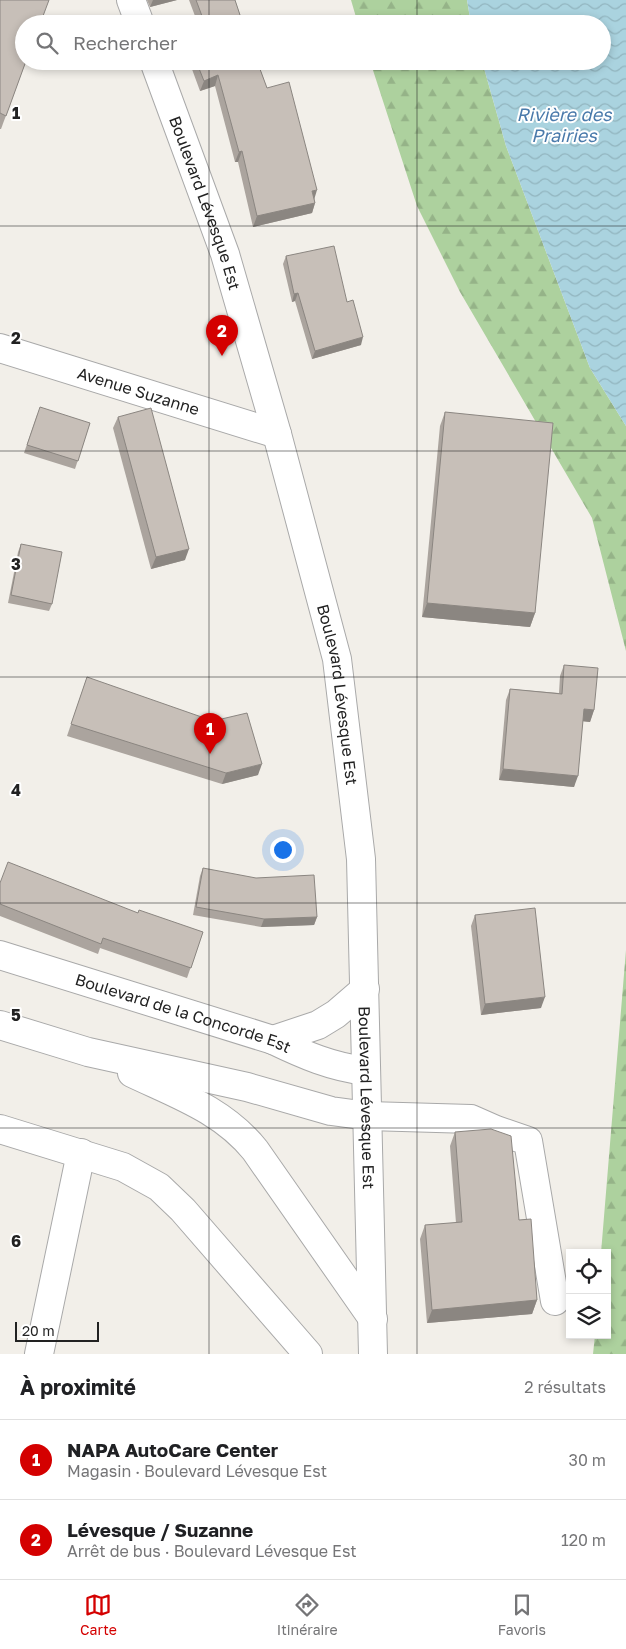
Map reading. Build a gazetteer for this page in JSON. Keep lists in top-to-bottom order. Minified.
{"streets":{"street":["Boulevard Lévesque Est","Avenue Suzanne","Boulevard de la Concorde Est"]},"crossings":[["Boulevard Lévesque Est","Avenue Suzanne"],["Boulevard Lévesque Est","Boulevard de la Concorde Est"]],"water":["Rivière des Prairies"],"scale_bar":"20 m","page":{"search":"Rechercher","pins":["2","1"],"scale":"20 m","heading":["À proximité","2 résultats"],"list":[{"mark":"1","name":"NAPA AutoCare Center","note":"Magasin · Boulevard Lévesque Est","value":"30 m"},{"mark":"2","name":"Lévesque / Suzanne","note":"Arrêt de bus · Boulevard Lévesque Est","value":"120 m"}],"nav":["Carte","Itinéraire","Favoris"]},"grid":{"rows":["1","2","3","4","5","6"]}}
